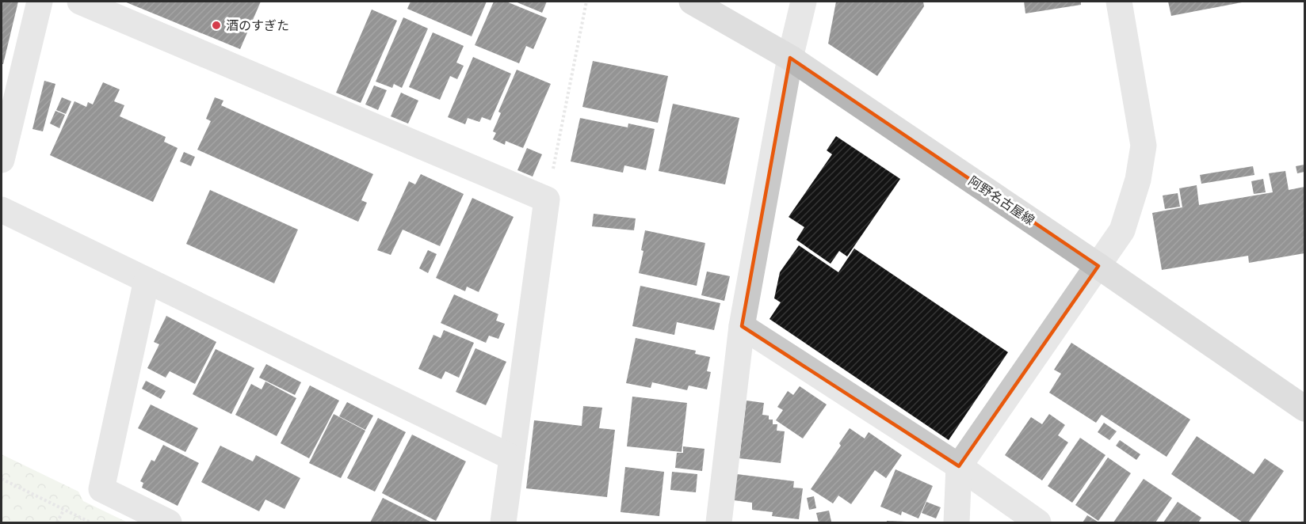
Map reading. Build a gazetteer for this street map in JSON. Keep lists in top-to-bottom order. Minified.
{"streets":{"main road":["阿野名古屋線"]},"places":["酒のすぎた"]}
